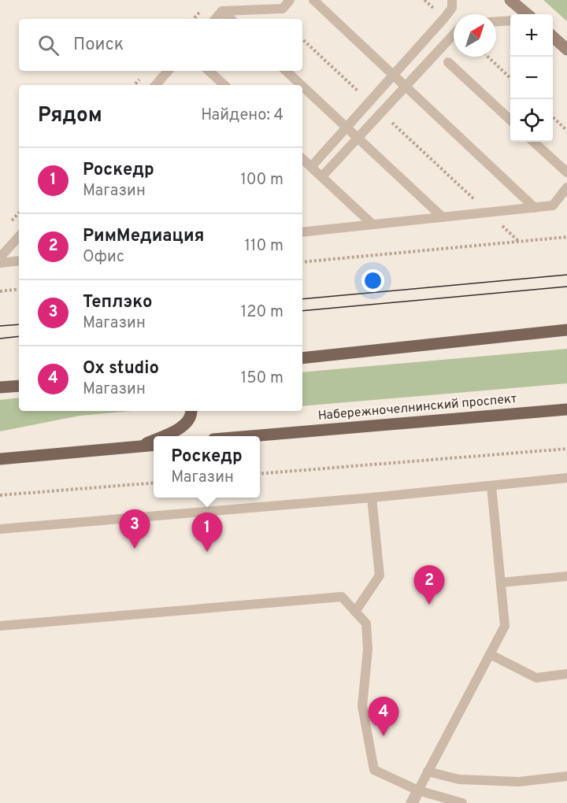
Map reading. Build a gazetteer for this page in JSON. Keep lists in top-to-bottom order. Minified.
{"streets":{"main road":["Набережночелнинский проспект"]},"north":"top right","page":{"map_buttons":["+","−"],"search":"Поиск","heading":["Рядом","Найдено: 4"],"list":[{"mark":"1","name":"Роскедр","note":"Магазин","value":"100 m"},{"mark":"2","name":"РимМедиация","note":"Офис","value":"110 m"},{"mark":"3","name":"Теплэко","note":"Магазин","value":"120 m"},{"mark":"4","name":"Ox studio","note":"Магазин","value":"150 m"}],"popup":["Роскедр","Магазин"],"pins":["3","1","2","4"]}}
